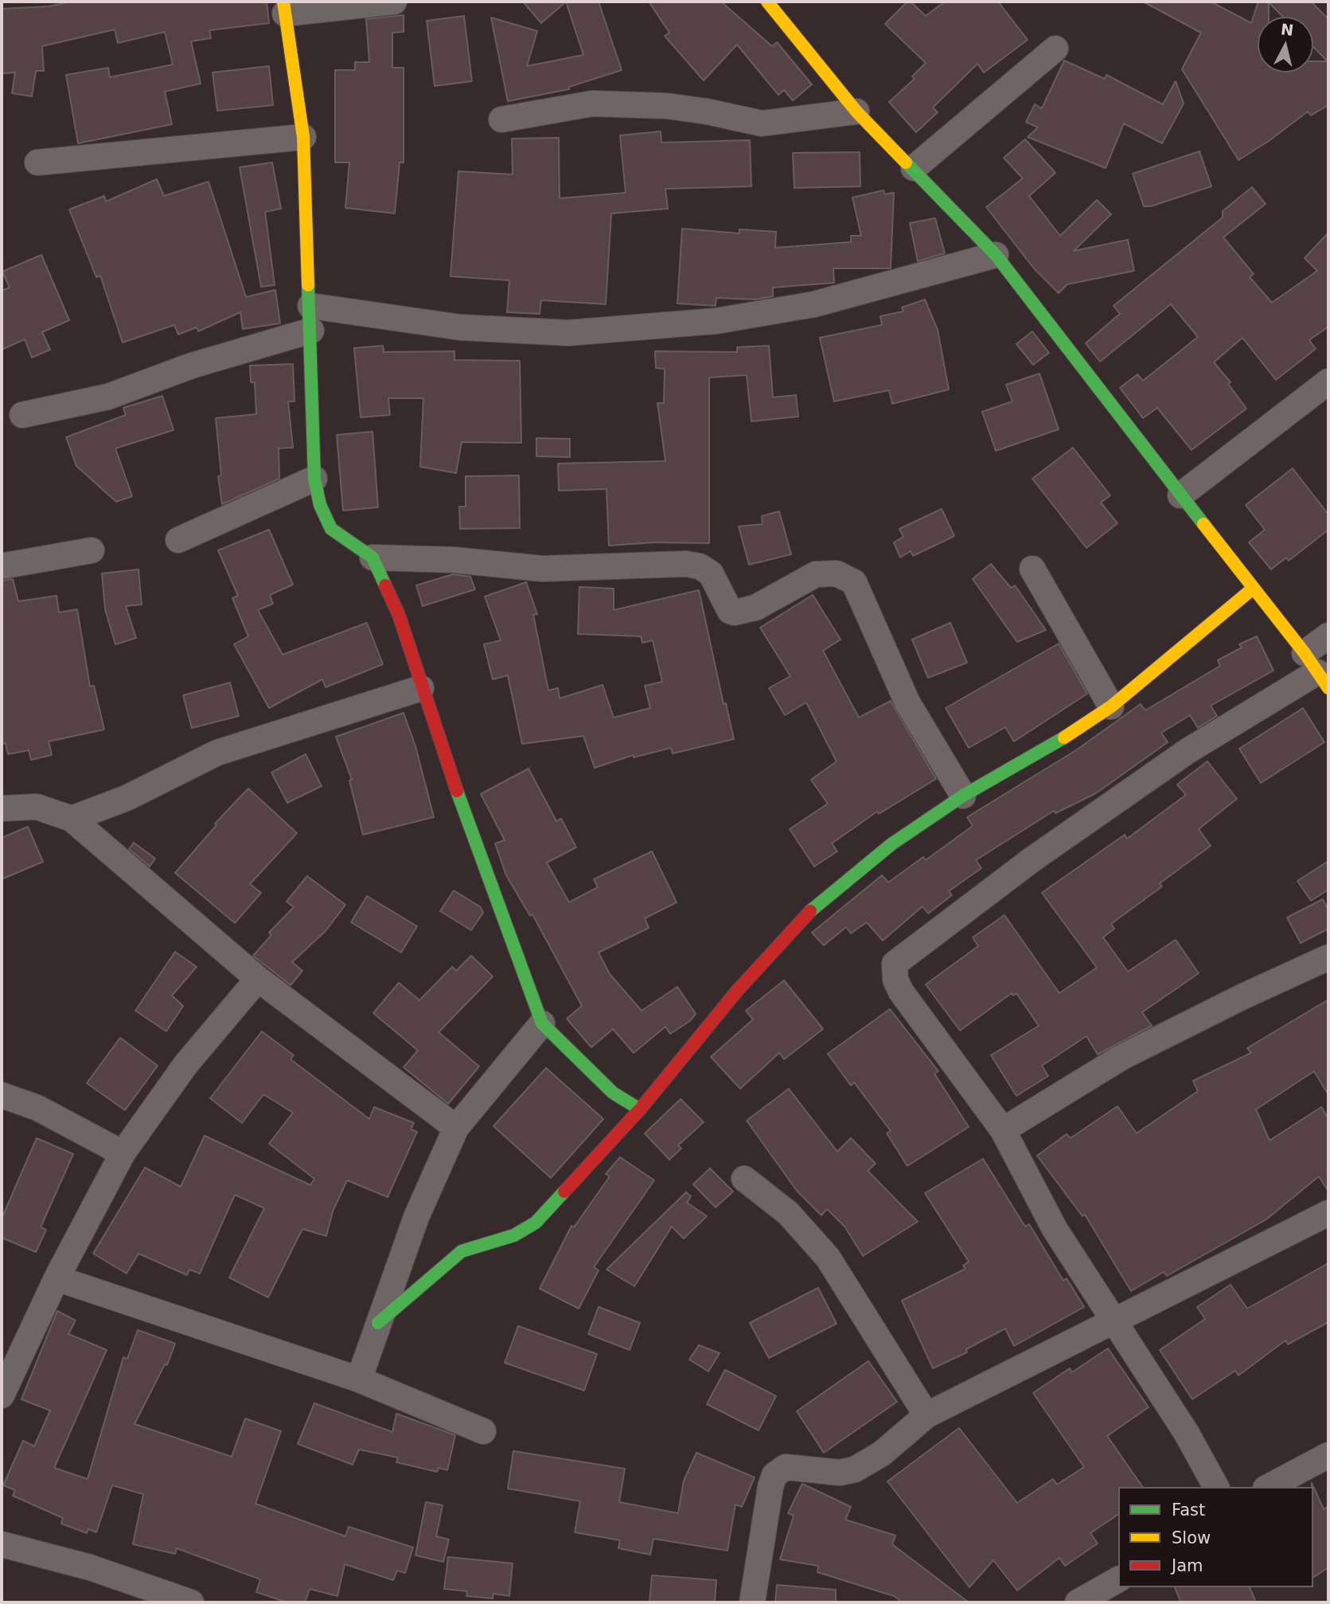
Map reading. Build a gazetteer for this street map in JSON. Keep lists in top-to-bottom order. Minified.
{"legend":["Fast","Slow","Jam"],"north":"top"}
